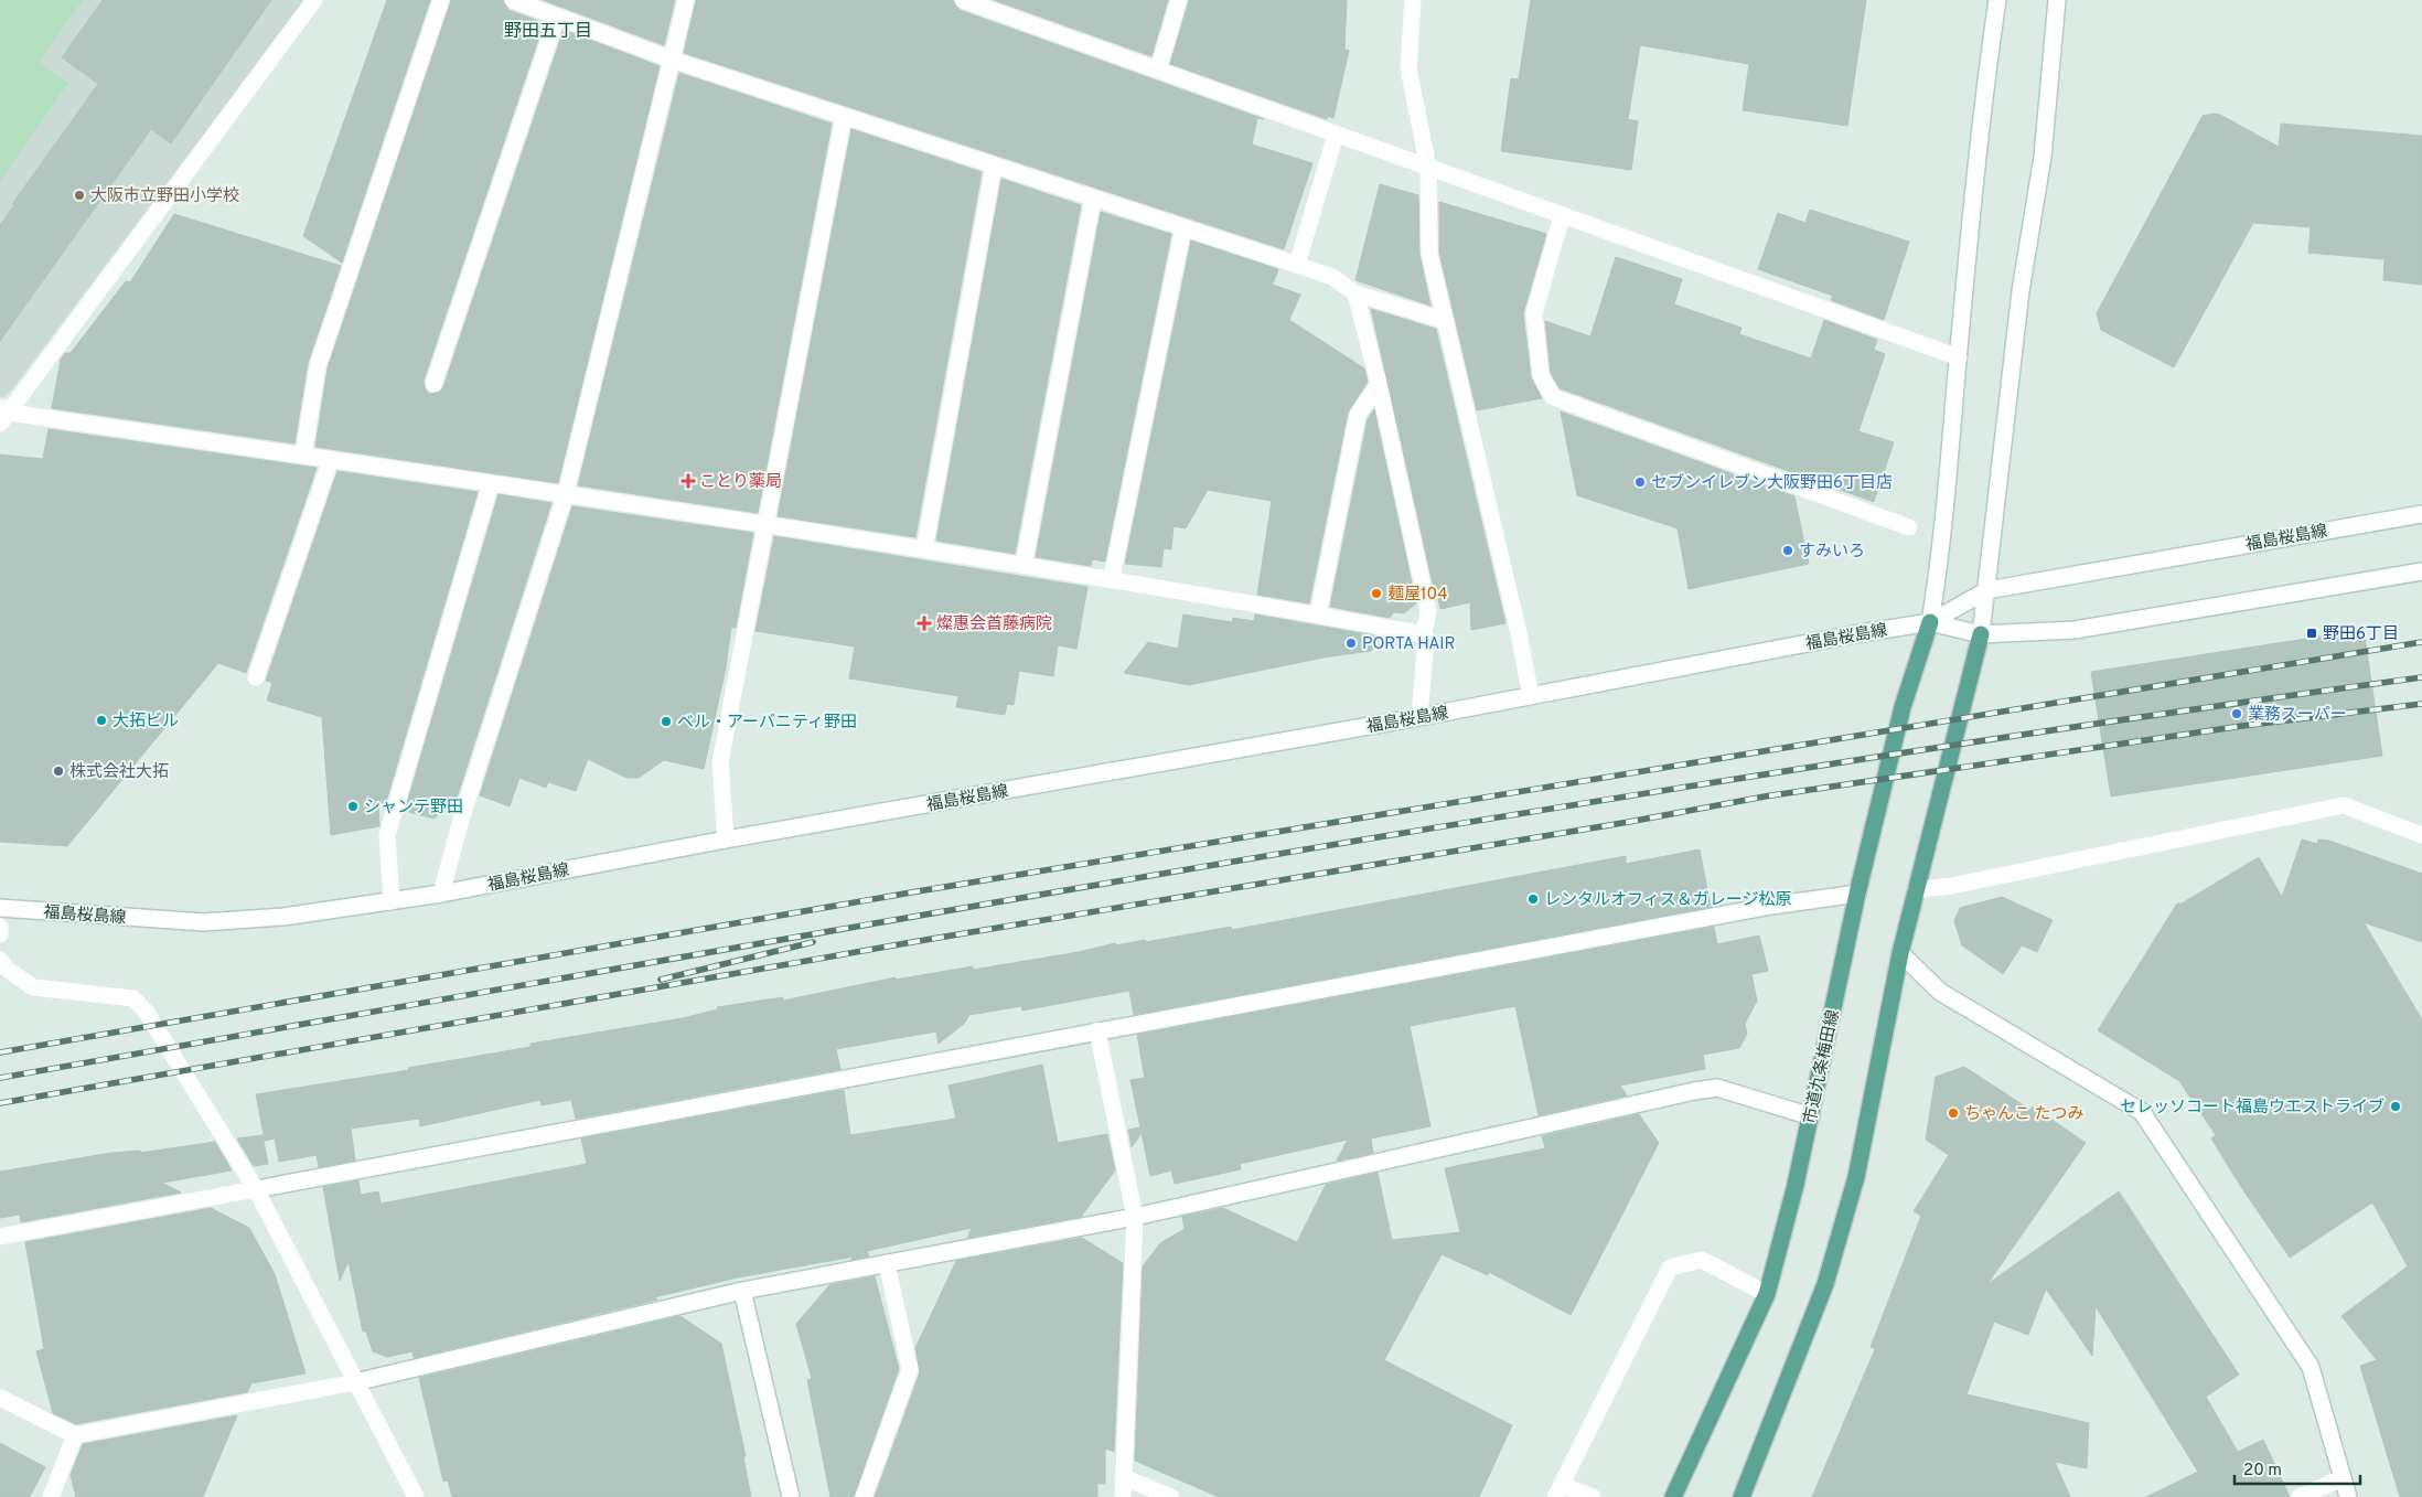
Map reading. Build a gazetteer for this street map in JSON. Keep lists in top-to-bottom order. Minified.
{"streets":{"main road":["市道九条梅田線"],"street":["福島桜島線"]},"crossings":[["福島桜島線","市道九条梅田線"]],"districts":["野田五丁目"],"places":{"other":["大阪市立野田小学校","セブンイレブン大阪野田6丁目店","すみいろ","麺屋104","PORTA HAIR","業務スーパー","大拓ビル","ベル・アーバニティ野田","株式会社大拓","シャンテ野田","レンタルオフィス＆ガレージ松原","セレッソコート福島ウエストライブ","ちゃんこ たつみ"],"health":["ことり薬局","燦惠会首藤病院"],"transit":["野田6丁目"]},"scale_bar":"20 m"}
